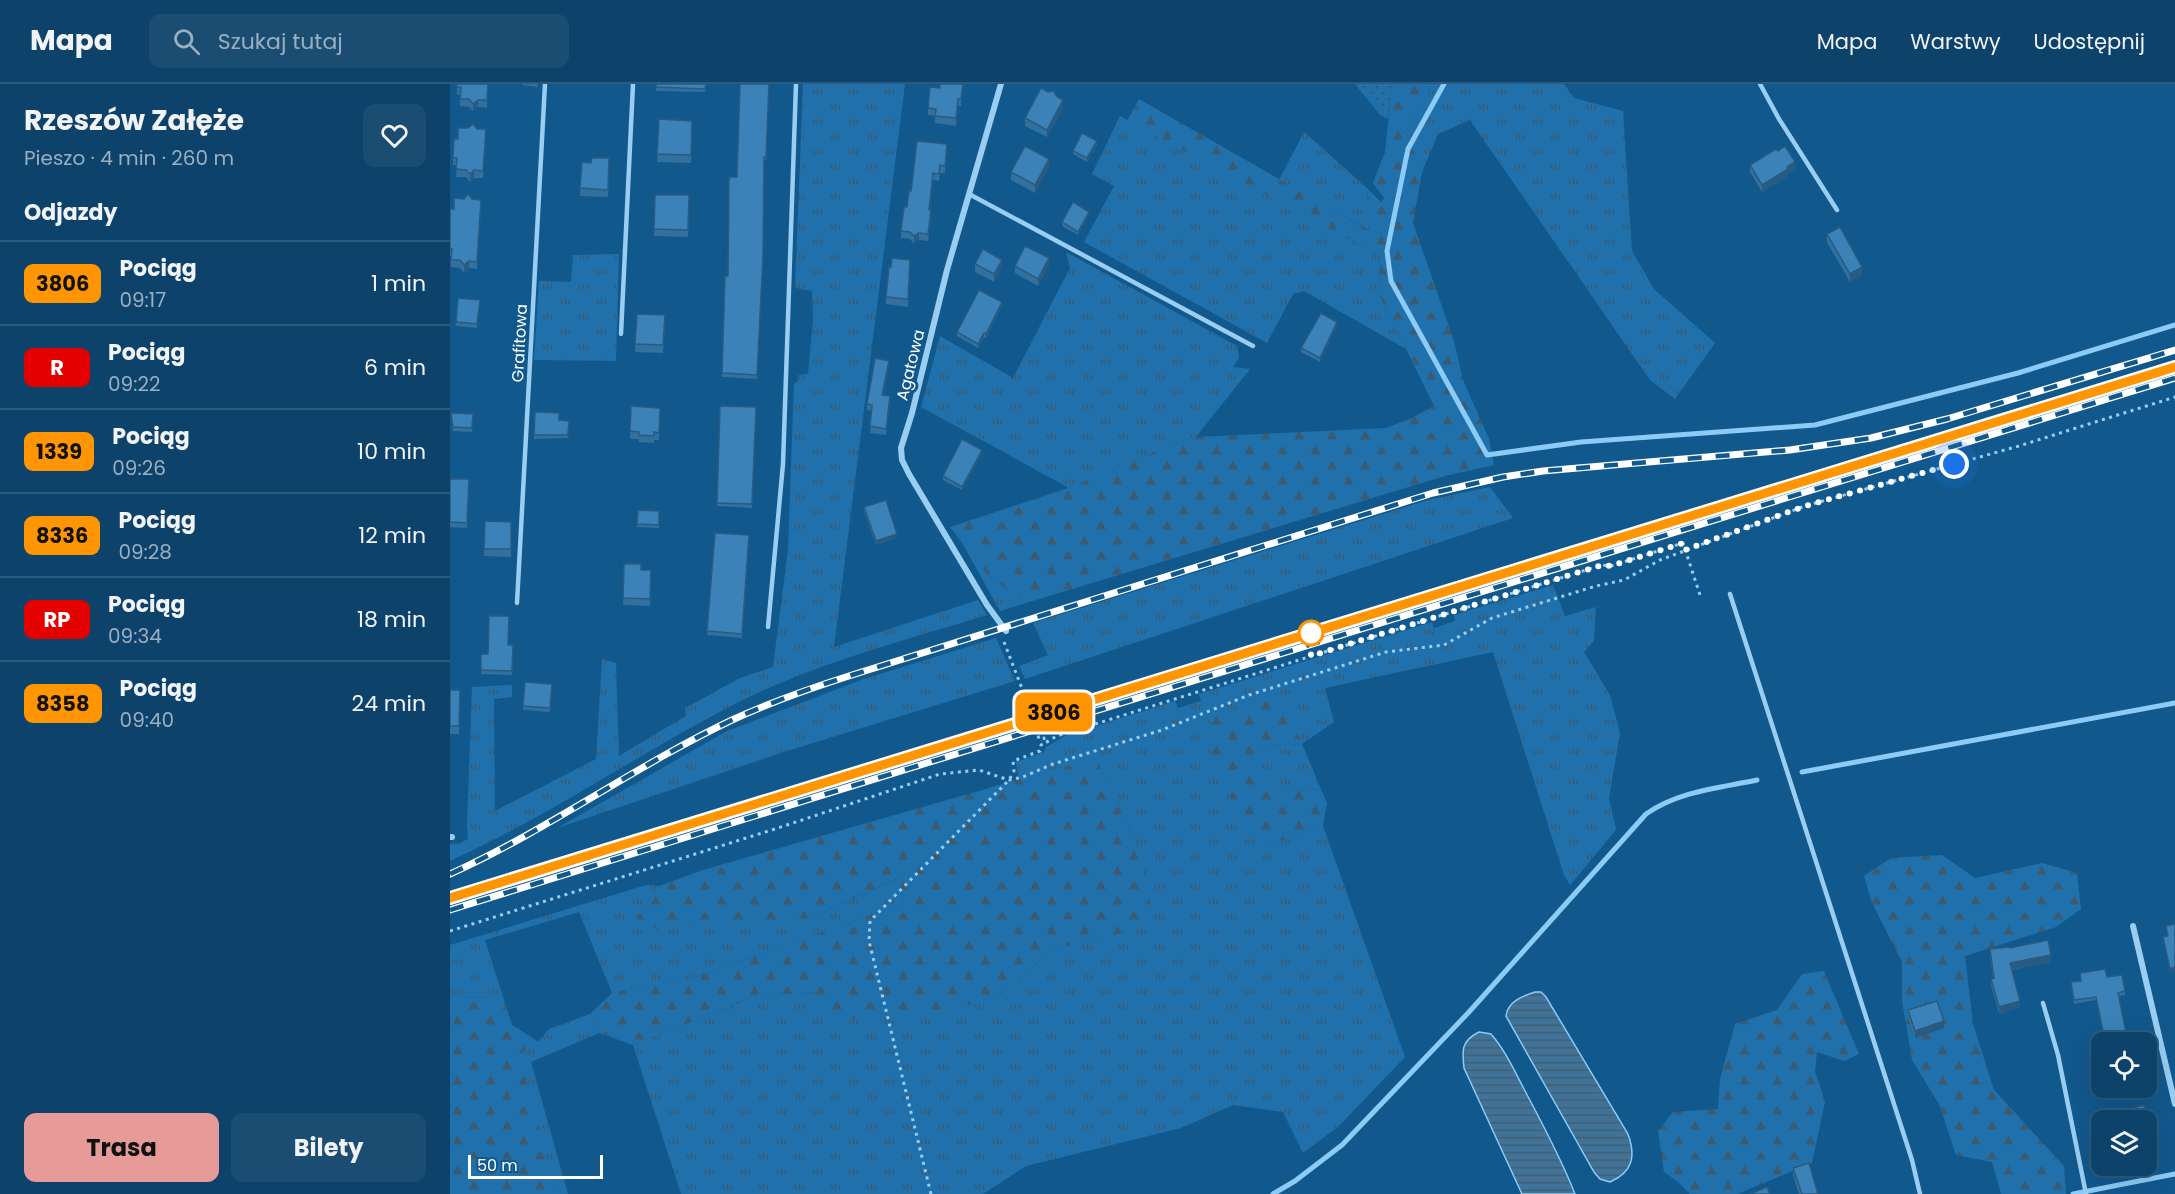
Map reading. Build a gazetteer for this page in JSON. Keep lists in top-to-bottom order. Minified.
{"streets":{"street":["Agatowa"],"lane":["Grafitowa"]},"scale_bar":"50 m","page":{"header":"Mapa","search":"Szukaj tutaj","nav":["Mapa","Warstwy","Udostępnij"],"heading":[["Rzeszów Załęże","Pieszo · 4 min · 260 m"],"Odjazdy"],"on_map":"3806","list":[{"mark":"3806","name":"Pociąg","note":"09:17","value":"1 min"},{"mark":"R","name":"Pociąg","note":"09:22","value":"6 min"},{"mark":"1339","name":"Pociąg","note":"09:26","value":"10 min"},{"mark":"8336","name":"Pociąg","note":"09:28","value":"12 min"},{"mark":"RP","name":"Pociąg","note":"09:34","value":"18 min"},{"mark":"8358","name":"Pociąg","note":"09:40","value":"24 min"}],"buttons":["Trasa","Bilety"],"scale":"50 m"}}
